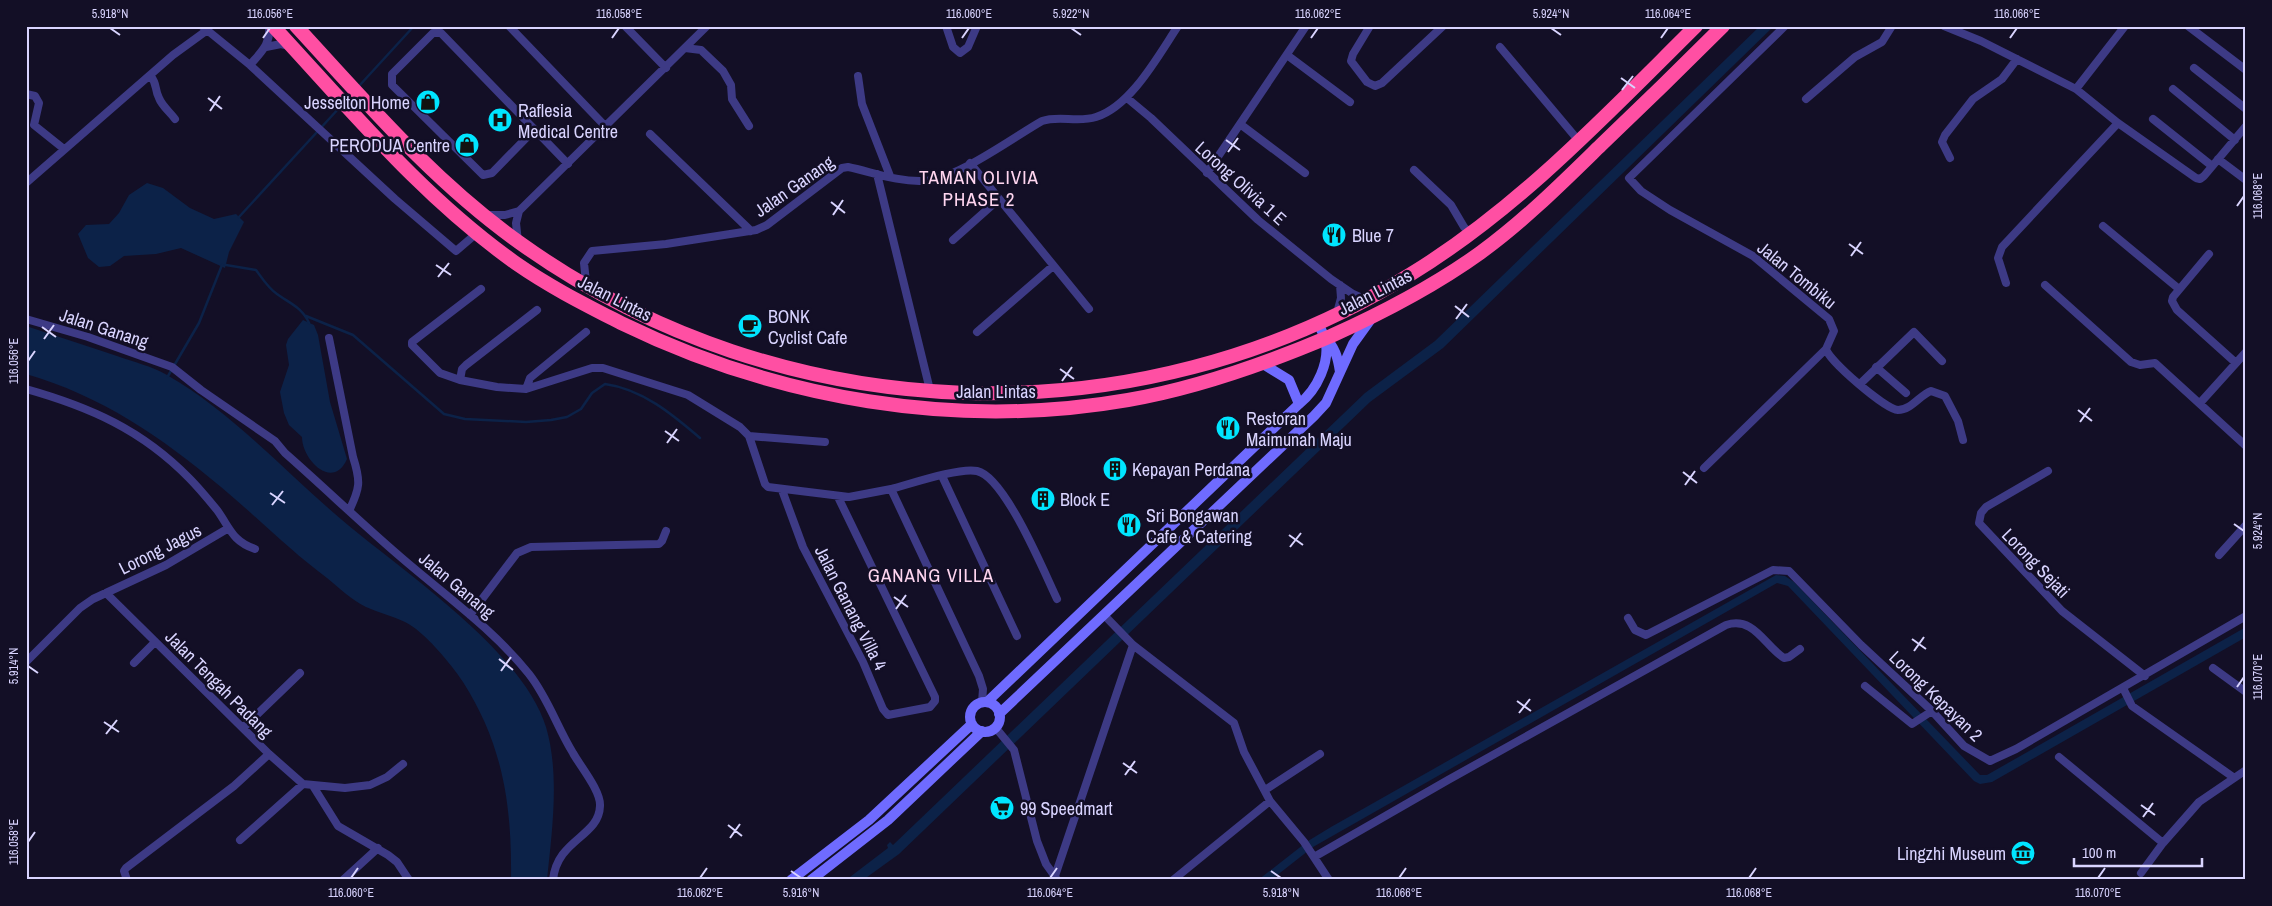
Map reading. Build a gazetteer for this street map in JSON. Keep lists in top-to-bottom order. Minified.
{"streets":{"highway":["Jalan Lintas"],"street":["Lorong Olivia 1 E","Jalan Ganang","Jalan Tombiku","Lorong Jagus","Lorong Sejati","Jalan Ganang Villa 4","Jalan Tengah Padang","Lorong Kepayan 2"]},"crossings":[["Lorong Olivia 1 E","Jalan Ganang"],["Lorong Olivia 1 E","Jalan Lintas"],["Jalan Ganang","Jalan Lintas"],["Lorong Jagus","Jalan Tengah Padang"],["Lorong Sejati","Lorong Kepayan 2"]],"districts":["TAMAN OLIVIA PHASE 2","GANANG VILLA"],"places":{"shop":["Jesselton Home","PERODUA Centre"],"hospital":["Raflesia Medical Centre"],"restaurant":["Blue 7","Restoran Maimunah Maju","Sri Bongawan Cafe & Catering"],"cafe":["BONK Cyclist Cafe"],"building":["Kepayan Perdana","Block E"],"supermarket":["99 Speedmart"],"museum":["Lingzhi Museum"]},"scale_bar":"100 m","coordinates":["5.918°N","116.056°E","116.058°E","116.060°E","5.922°N","116.062°E","5.924°N","116.064°E","116.066°E","116.068°E","5.914°N","116.070°E","5.916°N"]}
